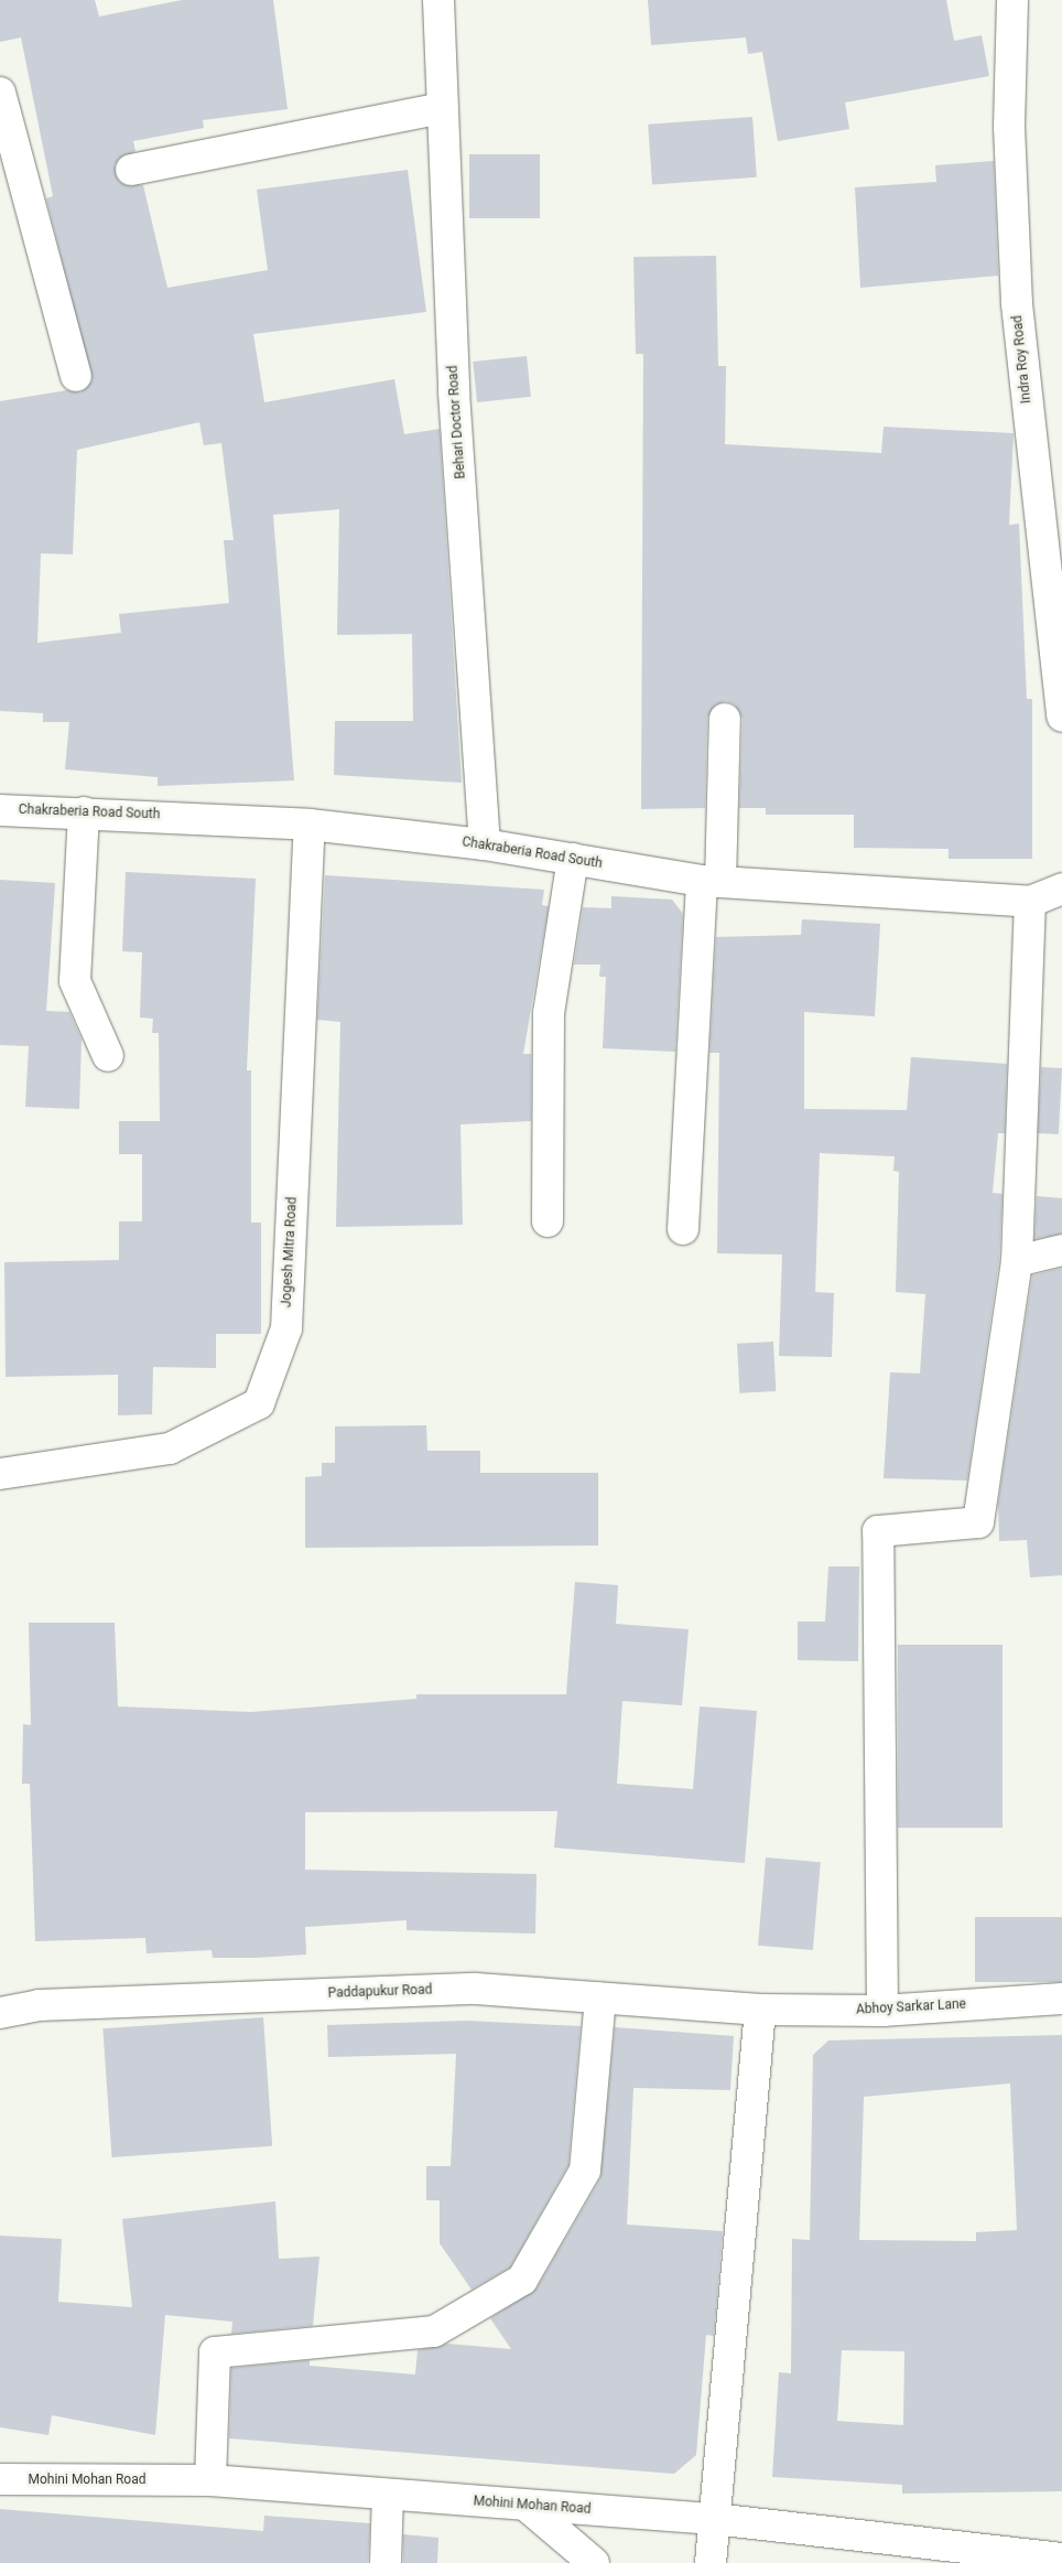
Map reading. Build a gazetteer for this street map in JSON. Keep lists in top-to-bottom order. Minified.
{"streets":{"street":["Indra Roy Road","Behari Doctor Road","Chakraberia Road South","Jogesh Mitra Road","Paddapukur Road","Abhoy Sarkar Lane","Mohini Mohan Road"]},"crossings":[["Behari Doctor Road","Chakraberia Road South"],["Chakraberia Road South","Jogesh Mitra Road"],["Paddapukur Road","Abhoy Sarkar Lane"]]}
